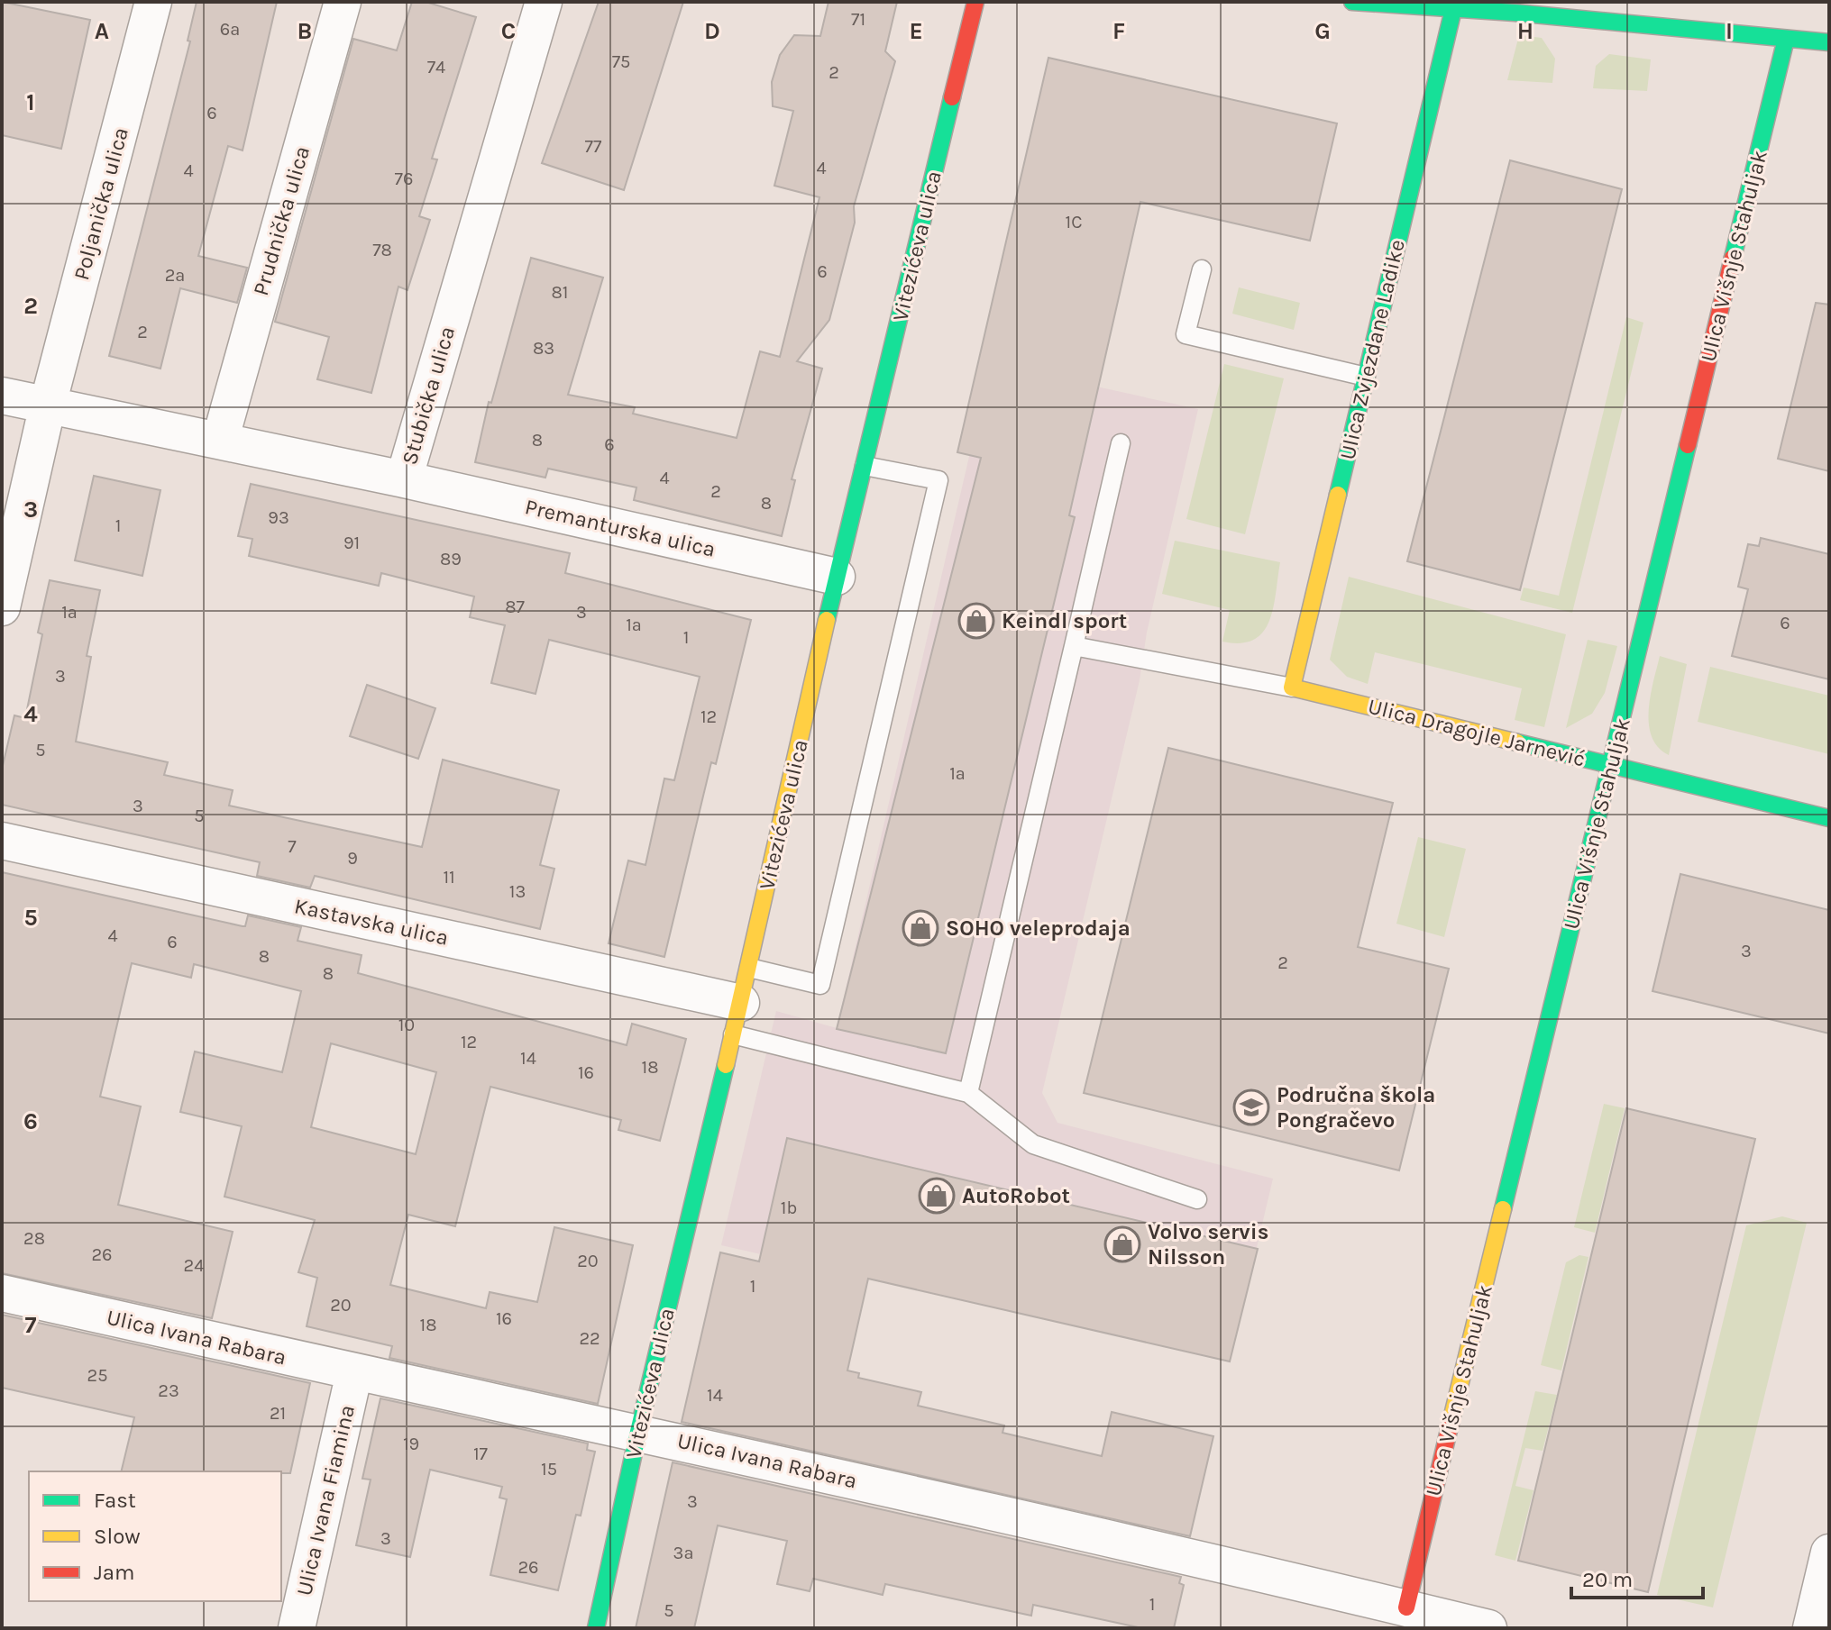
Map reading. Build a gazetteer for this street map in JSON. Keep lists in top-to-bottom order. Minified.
{"streets":{"street":["Poljanička ulica","Prudnička ulica","Vitezićeva ulica","Ulica Višnje Stahuljak","Ulica Zvjezdane Ladike","Stubička ulica","Premanturska ulica","Ulica Dragojle Jarnević","Kastavska ulica","Ulica Ivana Rabara","Ulica Ivana Fiamina"]},"crossings":[["Poljanička ulica","Stubička ulica"],["Prudnička ulica","Stubička ulica"],["Vitezićeva ulica","Premanturska ulica"],["Vitezićeva ulica","Kastavska ulica"],["Vitezićeva ulica","Ulica Ivana Rabara"],["Ulica Višnje Stahuljak","Ulica Dragojle Jarnević"],["Ulica Višnje Stahuljak","Ulica Ivana Rabara"],["Ulica Zvjezdane Ladike","Ulica Dragojle Jarnević"],["Stubička ulica","Premanturska ulica"],["Ulica Ivana Rabara","Ulica Ivana Fiamina"]],"places":{"shop":["Keindl sport","SOHO veleprodaja","AutoRobot","Volvo servis Nilsson"],"school or university":["Područna škola Pongračevo"]},"house_numbers":["71","6a","75","74","2","6","77","4","4","76","1C","78","6","2a","81","2","83","8","6","4","2","8","93","1","91","89","87","1a","3","6","1a","1","3","12","5","1a","3","5","7","9","11","13","4","6","3","8","2","8","10","12","14","18","16","1b","28","26","20","24","1","20","16","18","22","25","23","14","21","19","17","15","3","3","3a","26","1","5"],"legend":["Fast","Slow","Jam"],"scale_bar":"20 m","grid":{"columns":["A","B","C","D","E","F","G","H","I"],"rows":["1","2","3","4","5","6","7"]}}
